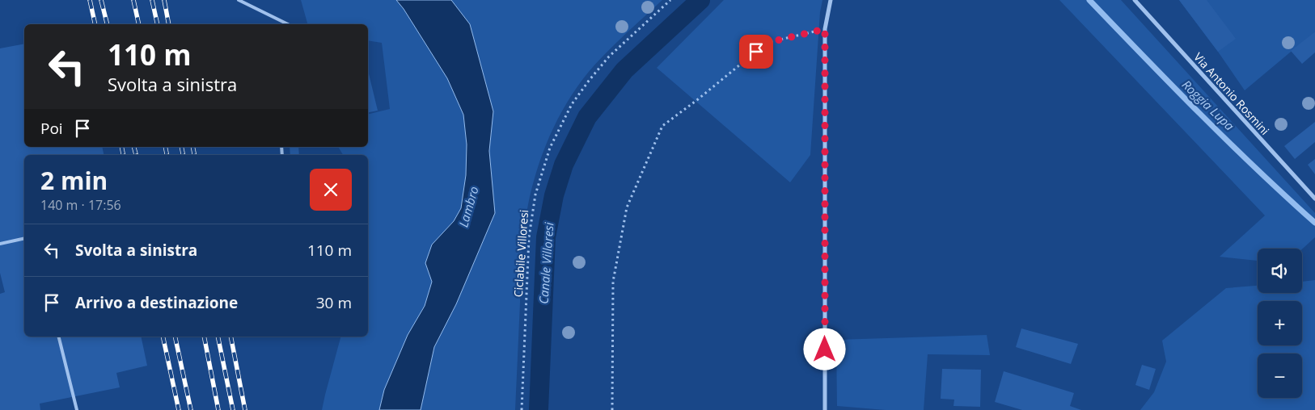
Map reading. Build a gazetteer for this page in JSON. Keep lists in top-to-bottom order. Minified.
{"streets":{"street":["Via Antonio Rosmini"],"path":["Ciclabile Villoresi"]},"water":["Roggia Lupa","Lambro","Canale Villoresi"],"page":{"turn":["110 m","Svolta a sinistra"],"then":"Poi","heading":["2 min","140 m · 17:56"],"list":[{"name":"Svolta a sinistra","value":"110 m"},{"name":"Arrivo a destinazione","value":"30 m"}],"map_buttons":["+","−"]}}
